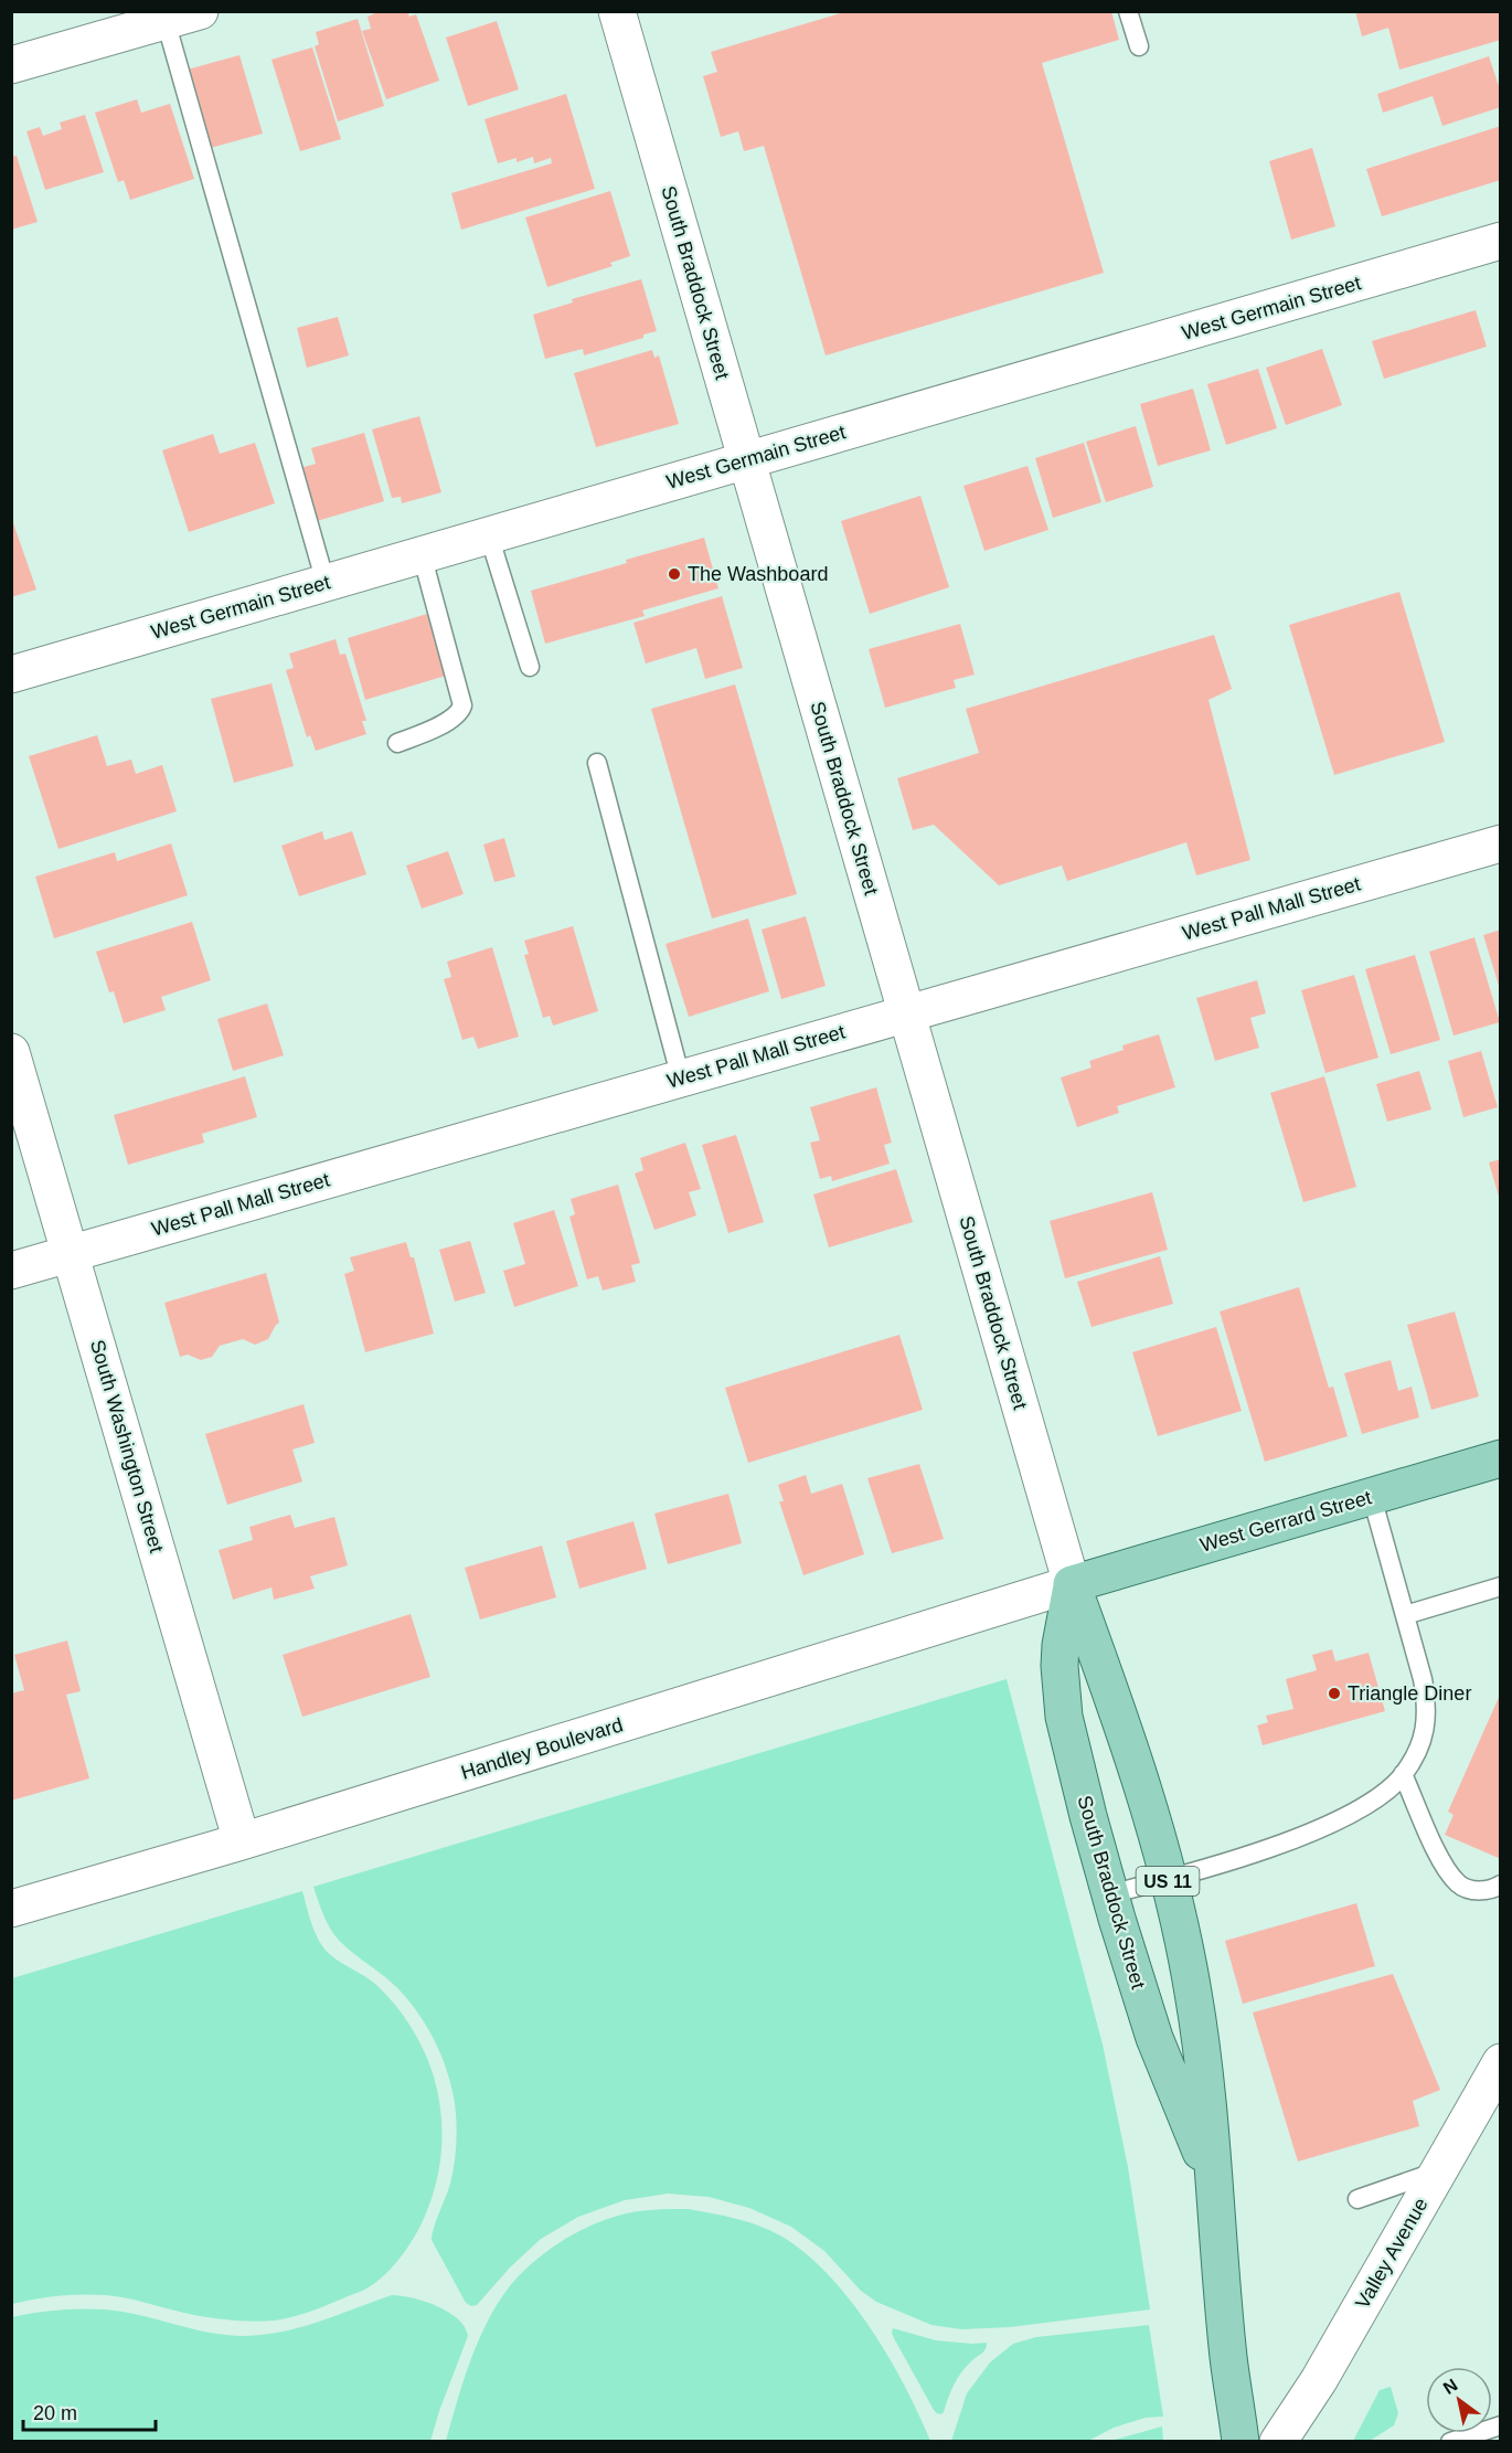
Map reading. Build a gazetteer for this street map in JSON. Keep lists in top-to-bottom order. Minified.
{"streets":{"main road":["South Braddock Street","West Gerrard Street","US 11"],"street":["West Germain Street","West Pall Mall Street","South Washington Street","Handley Boulevard","Valley Avenue"]},"crossings":[["South Braddock Street","West Germain Street"],["South Braddock Street","West Pall Mall Street"],["South Braddock Street","West Gerrard Street"],["South Braddock Street","Handley Boulevard"],["West Pall Mall Street","South Washington Street"],["South Washington Street","Handley Boulevard"],["West Gerrard Street","Handley Boulevard"]],"places":["The Washboard","Triangle Diner"],"scale_bar":"20 m","north":"top left"}
